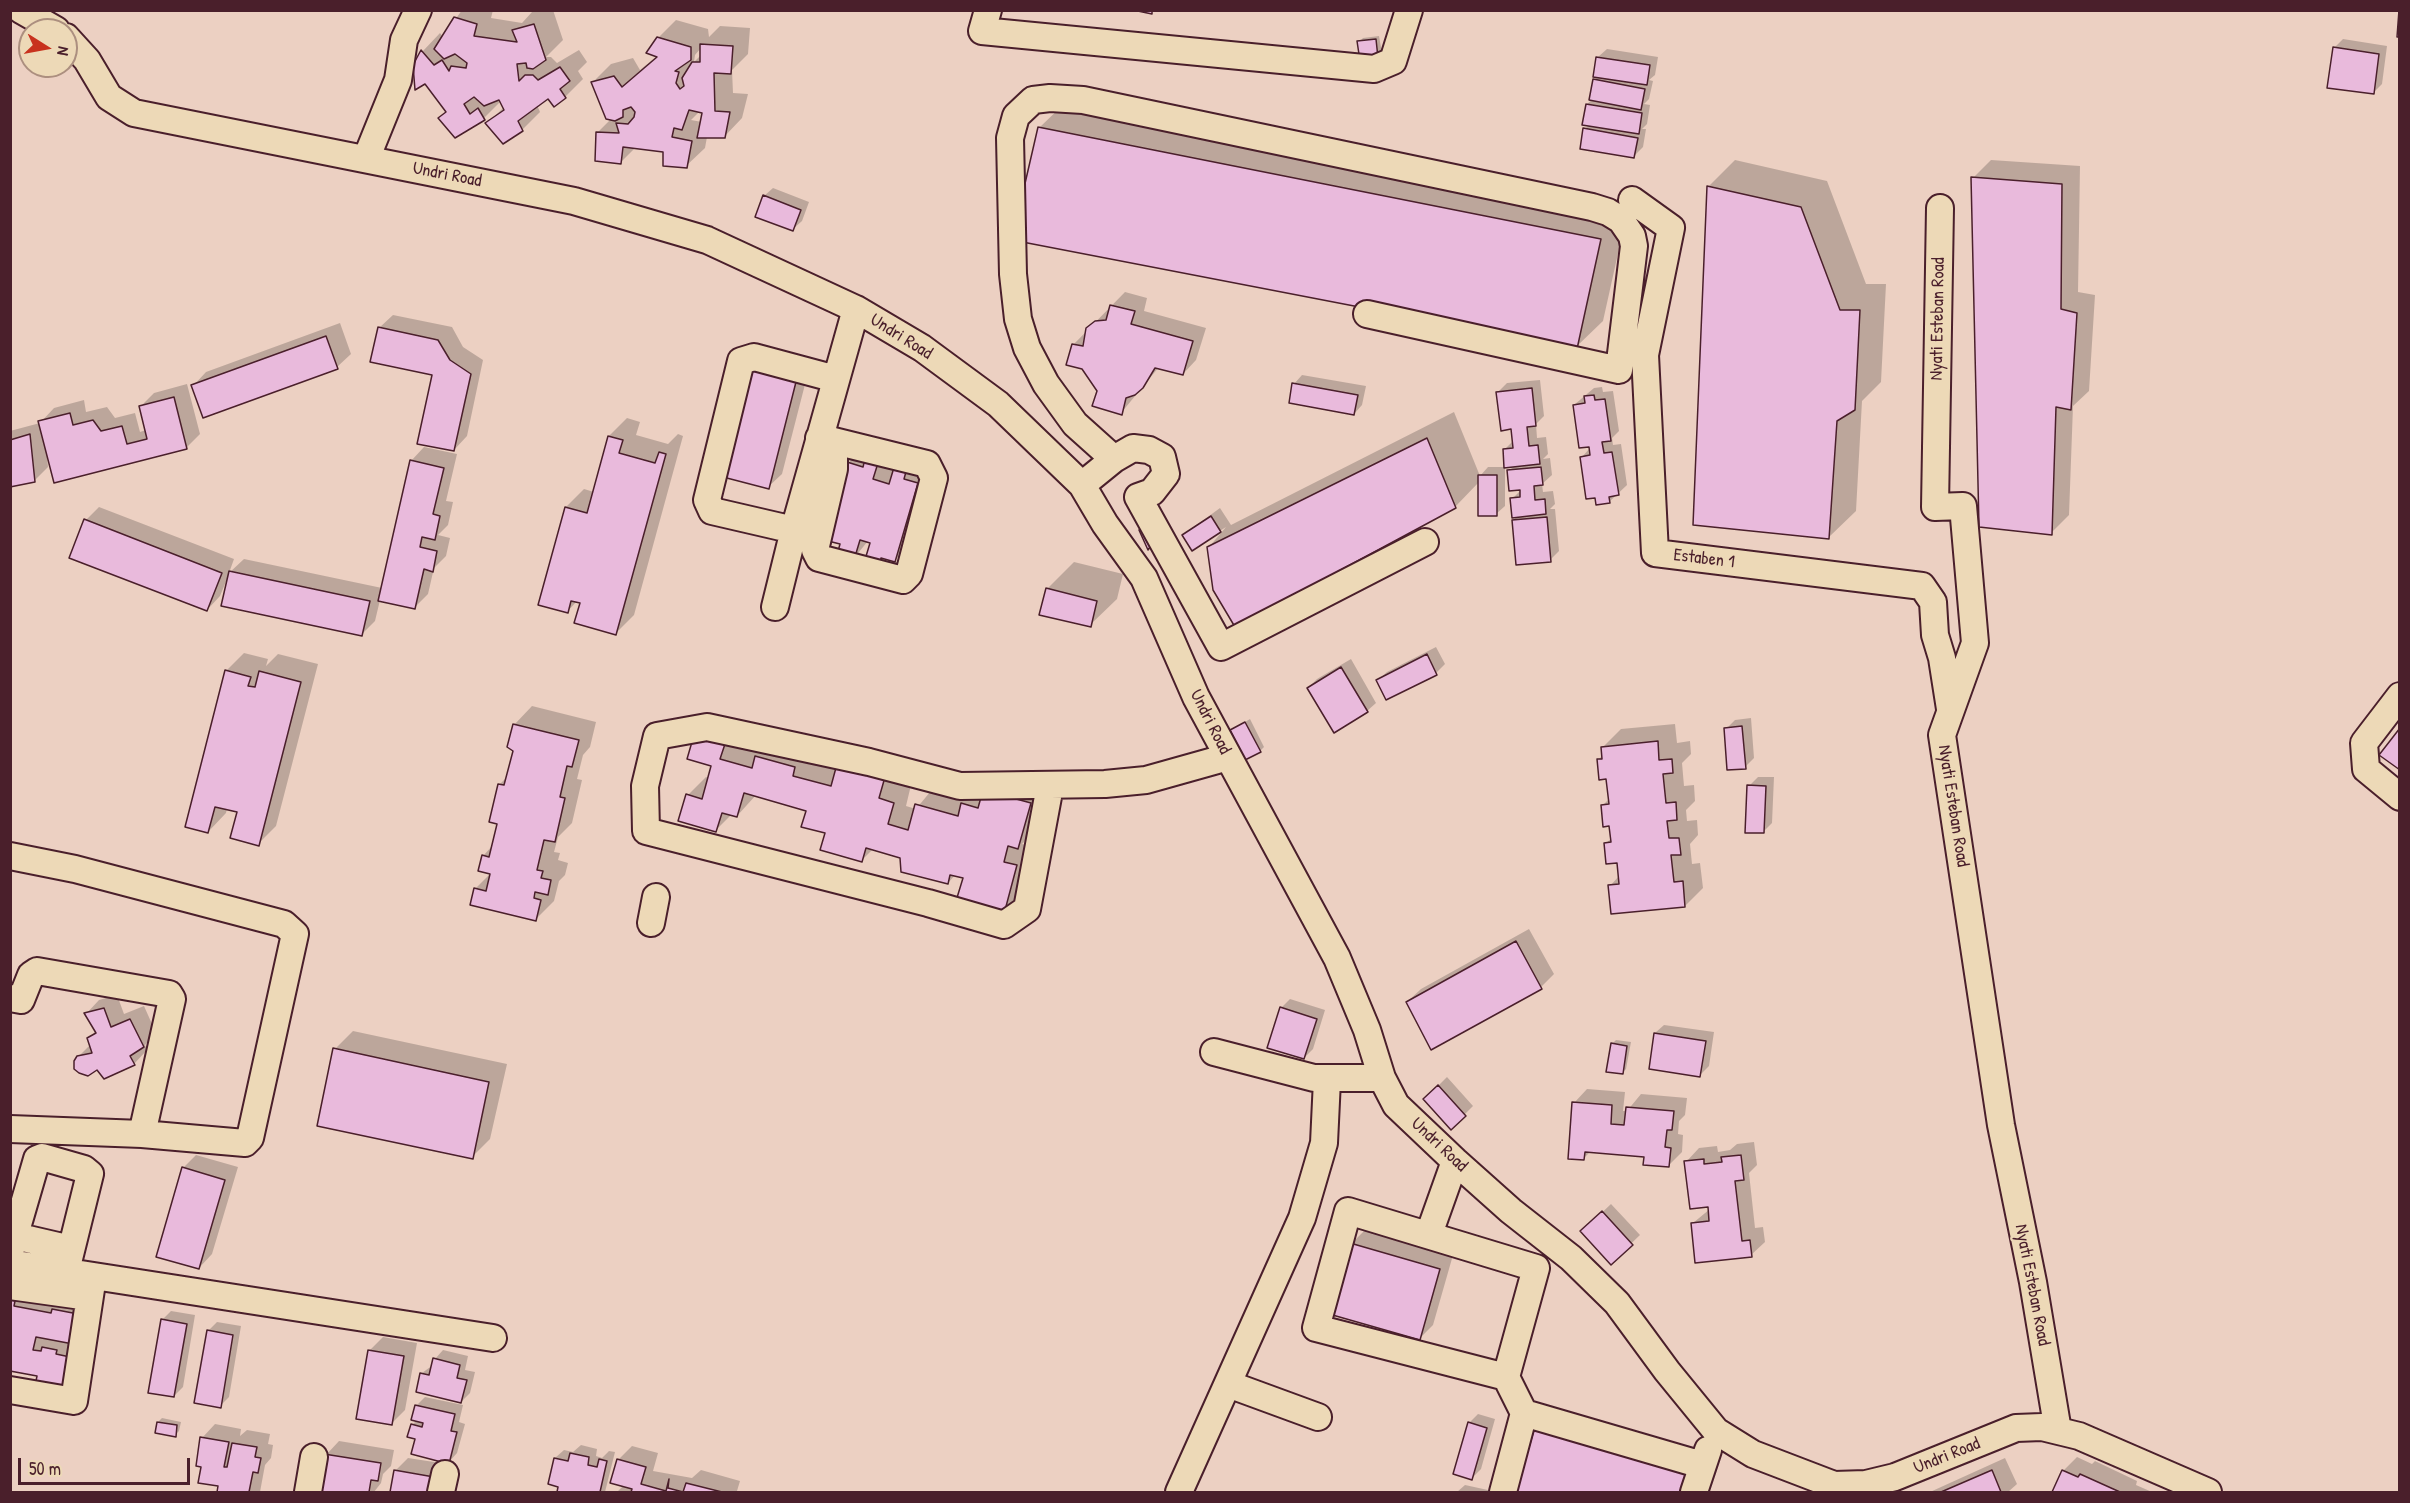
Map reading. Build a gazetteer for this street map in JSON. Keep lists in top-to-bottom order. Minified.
{"streets":{"street":["Undri Road","Nyati Esteban Road","Estaben 1"]},"crossings":[["Undri Road","Nyati Esteban Road"],["Nyati Esteban Road","Estaben 1"]],"scale_bar":"50 m","north":"right"}
